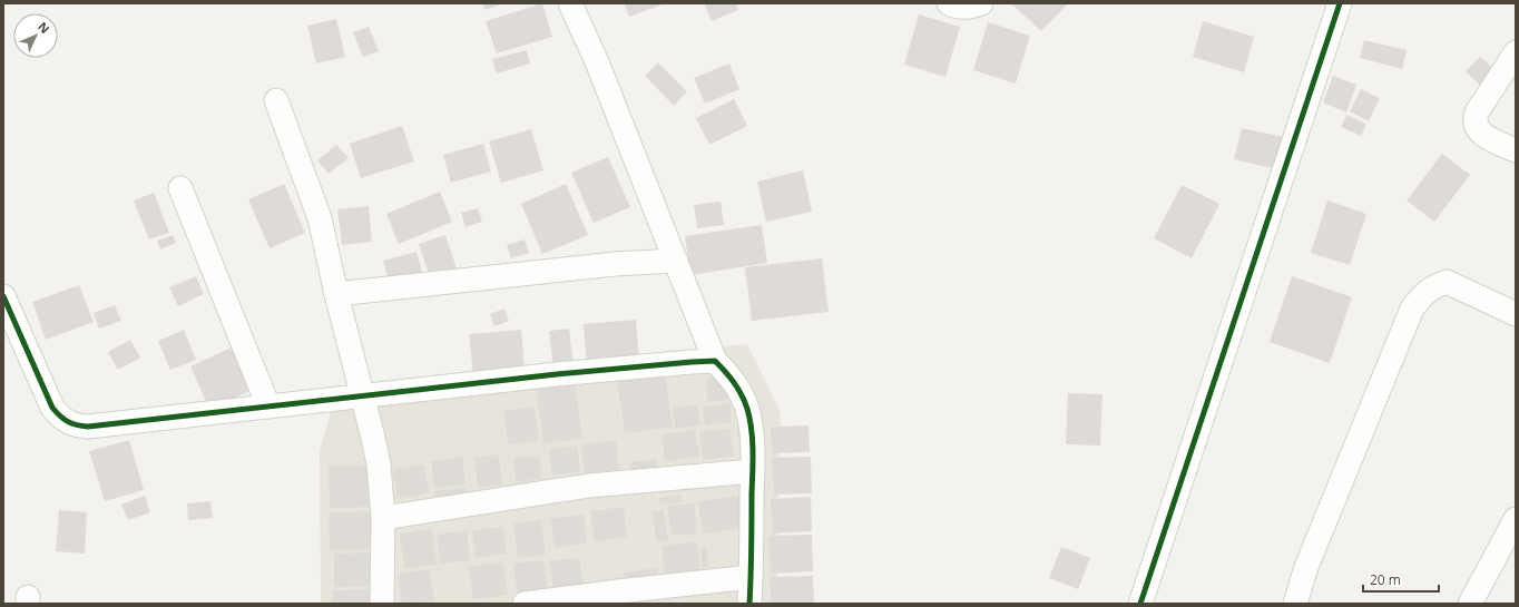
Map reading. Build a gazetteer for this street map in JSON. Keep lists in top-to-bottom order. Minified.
{"scale_bar":"20 m","north":"top right"}
